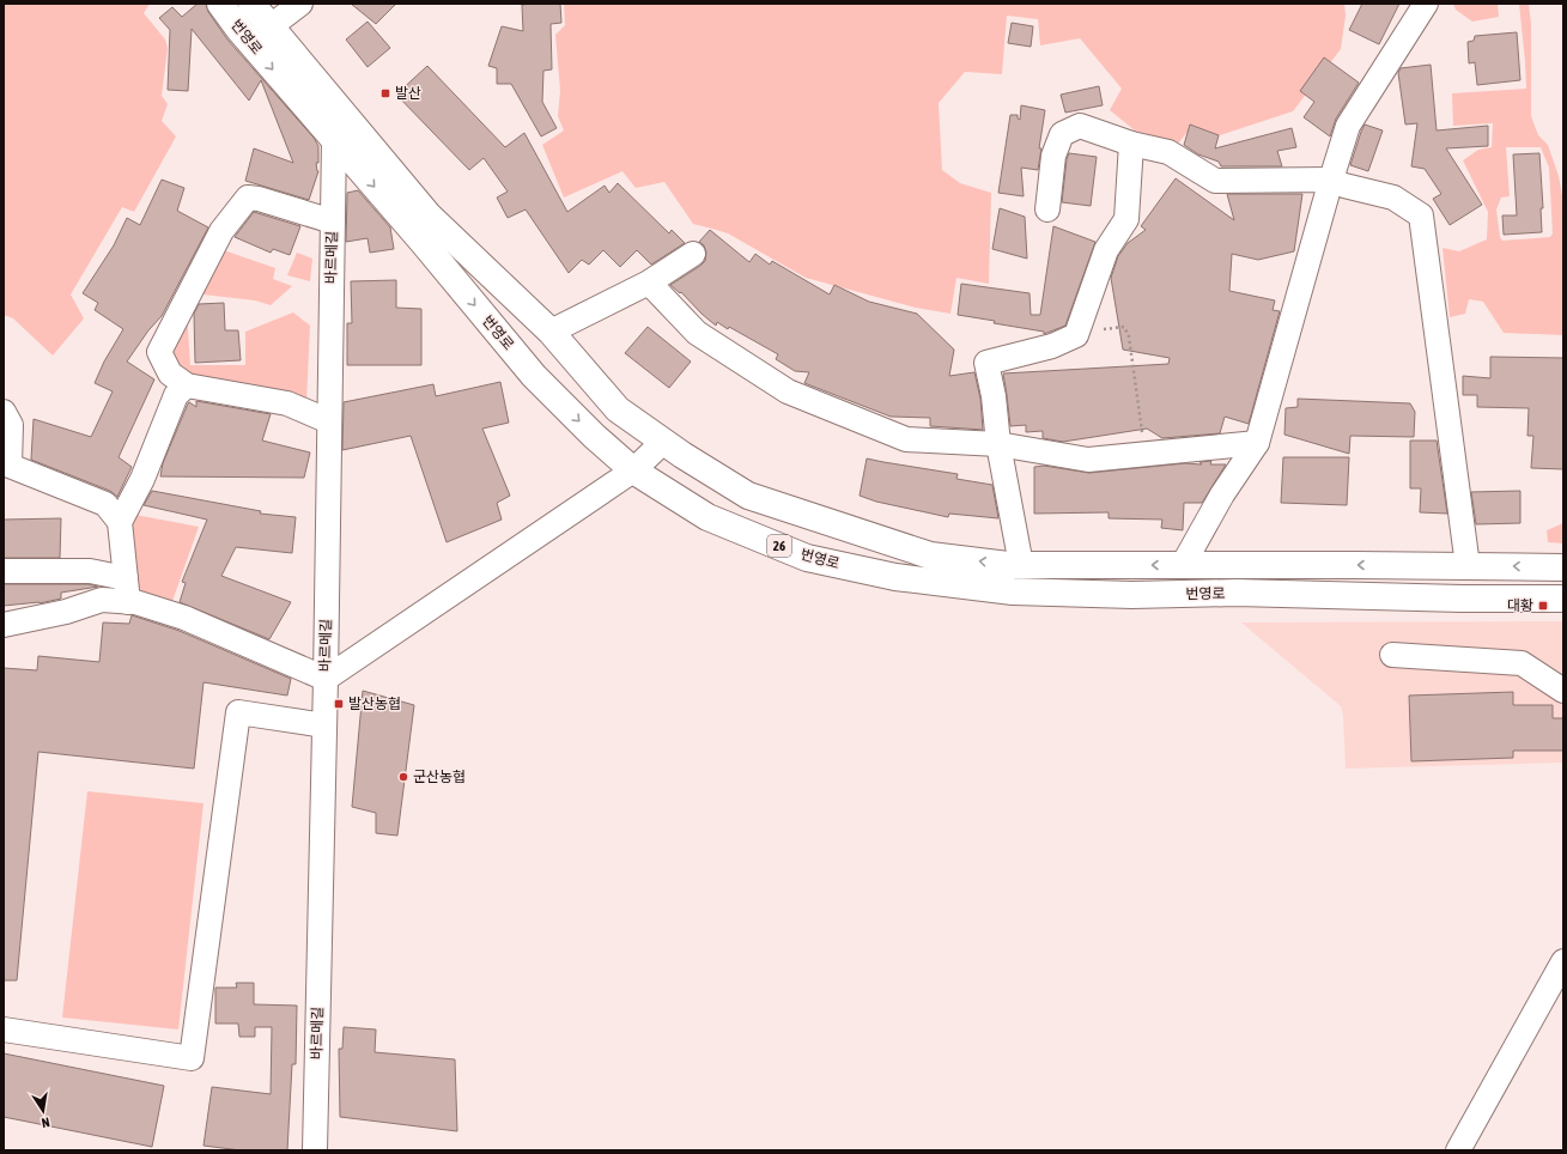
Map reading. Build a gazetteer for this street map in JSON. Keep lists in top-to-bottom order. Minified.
{"streets":{"main road":["번영로","26"],"street":["바르메길"]},"crossings":[["번영로","바르메길"]],"places":{"transit":["발산","대황","발산농협"],"other":["군산농협"]},"north":"bottom"}
